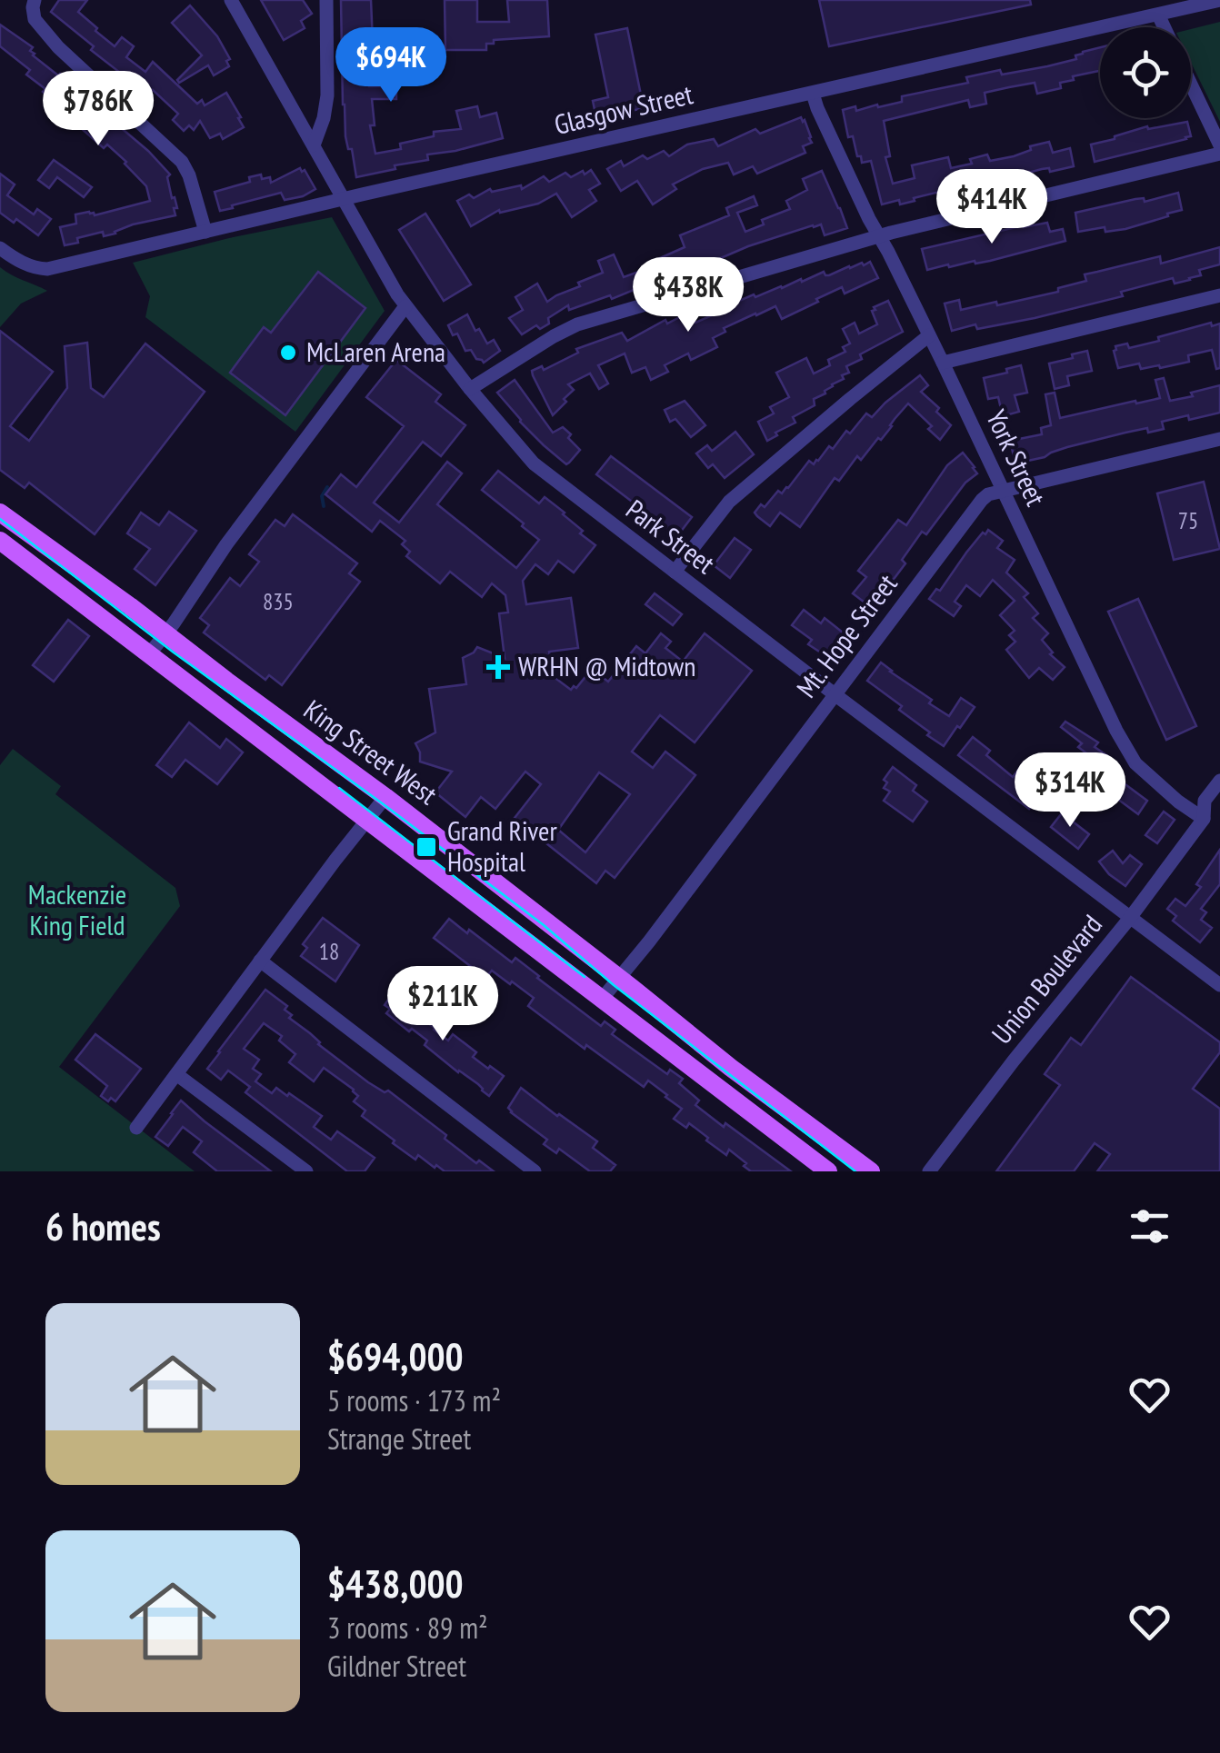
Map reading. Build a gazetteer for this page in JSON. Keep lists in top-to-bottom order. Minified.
{"streets":{"main road":["King Street West"],"street":["Glasgow Street","York Street","Park Street","Mt. Hope Street","Union Boulevard"]},"crossings":[["Glasgow Street","York Street"],["Glasgow Street","Park Street"],["York Street","Mt. Hope Street"],["York Street","Union Boulevard"],["Park Street","Mt. Hope Street"],["Park Street","Union Boulevard"],["Mt. Hope Street","King Street West"]],"parks":["Mackenzie King Field"],"places":{"other":["McLaren Arena"],"health":["WRHN @ Midtown"],"transit":["Grand River Hospital"]},"house_numbers":["75","835","18"],"page":{"price":["$694K","$786K","$414K","$438K","$314K","$211K"],"heading":"6 homes","list":[{"name":"$694,000","note":"5 rooms · 173 m² · Strange Street"},{"name":"$438,000","note":"3 rooms · 89 m² · Gildner Street"}]}}
